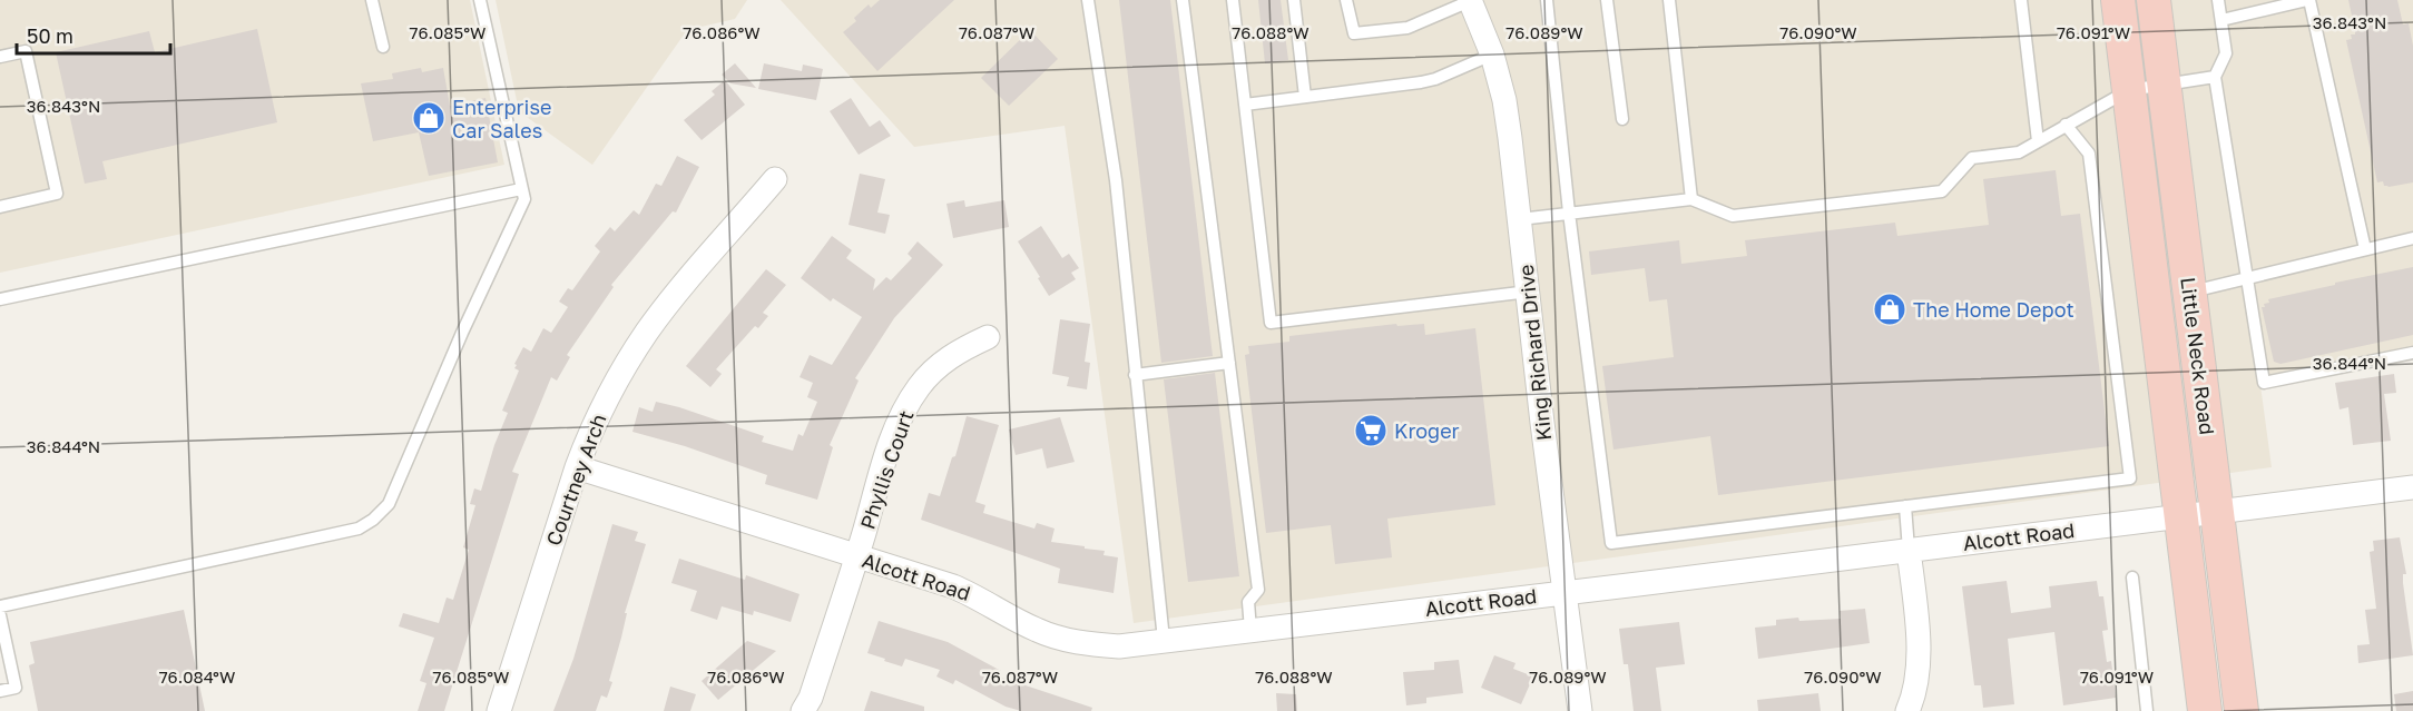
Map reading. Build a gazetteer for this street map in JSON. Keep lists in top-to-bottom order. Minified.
{"streets":{"street":["King Richard Drive","Little Neck Road","Phyllis Court","Courtney Arch","Alcott Road"]},"crossings":[["King Richard Drive","Alcott Road"],["Little Neck Road","Alcott Road"],["Phyllis Court","Alcott Road"],["Courtney Arch","Alcott Road"]],"places":{"shop":["Enterprise Car Sales","The Home Depot"],"supermarket":["Kroger"]},"scale_bar":"50 m","coordinates":["36.843°N","76.085°W","76.086°W","76.087°W","76.088°W","76.089°W","76.090°W","76.091°W","36.844°N","76.084°W"]}
